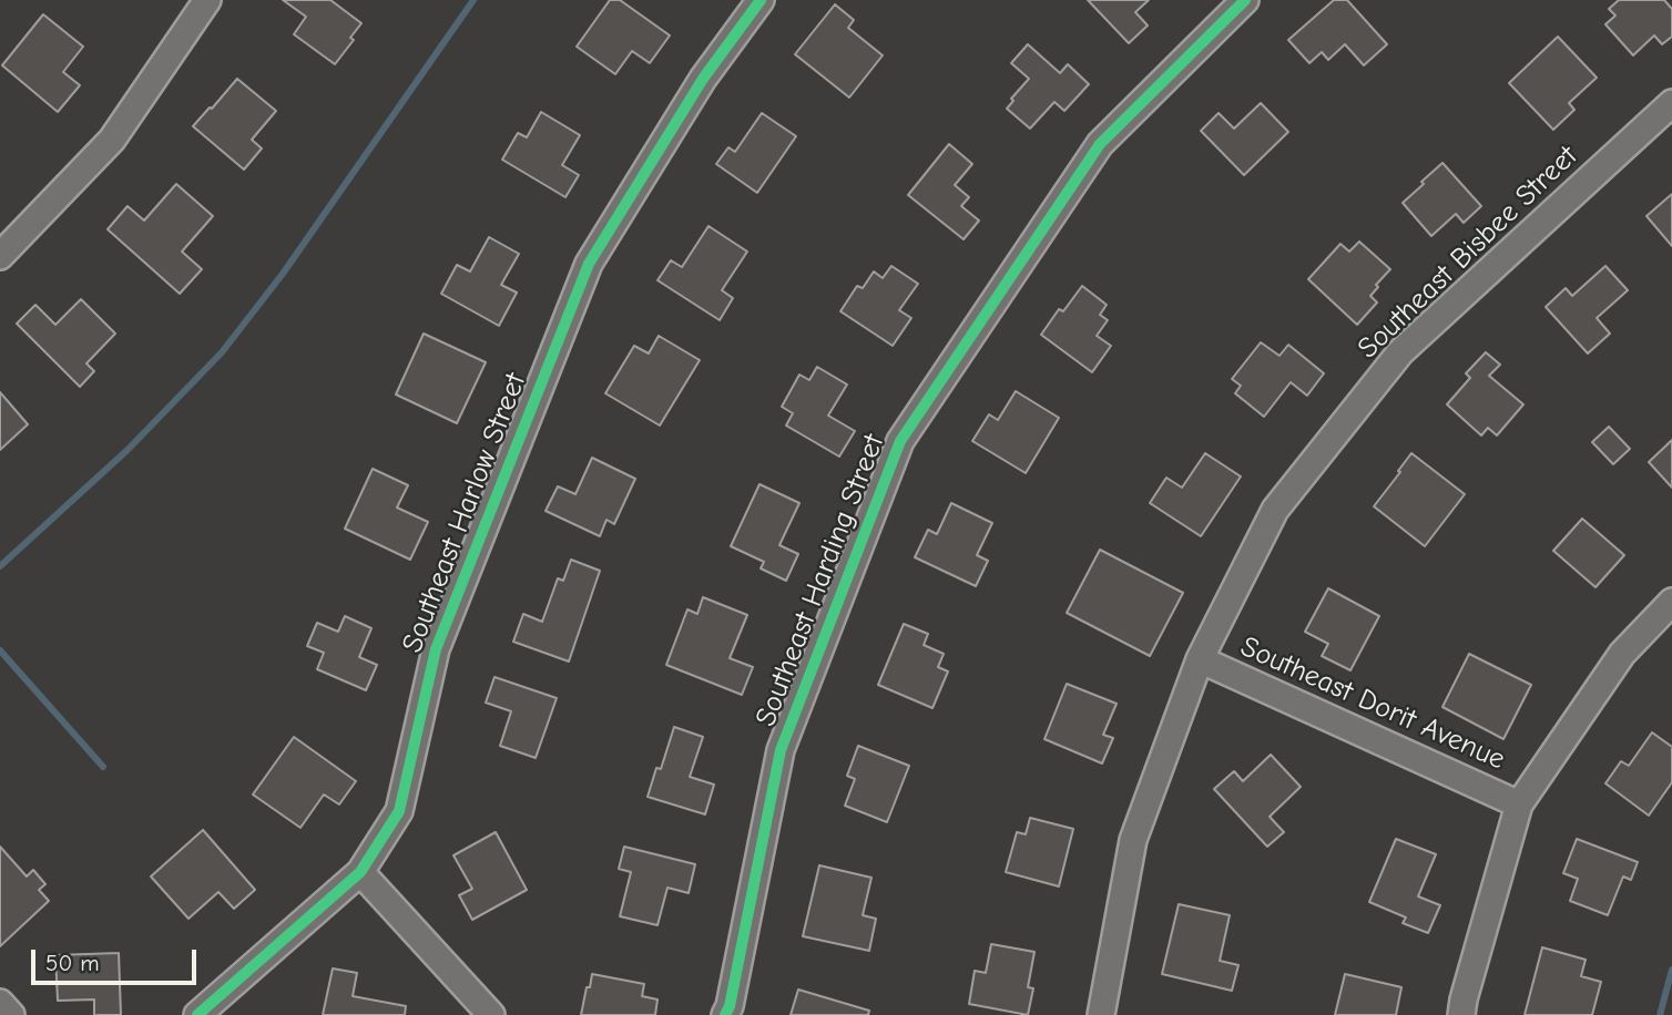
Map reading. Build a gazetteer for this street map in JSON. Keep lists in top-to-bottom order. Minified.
{"streets":{"street":["Southeast Bisbee Street","Southeast Harlow Street","Southeast Harding Street","Southeast Dorit Avenue"]},"crossings":[["Southeast Bisbee Street","Southeast Dorit Avenue"]],"scale_bar":"50 m"}
